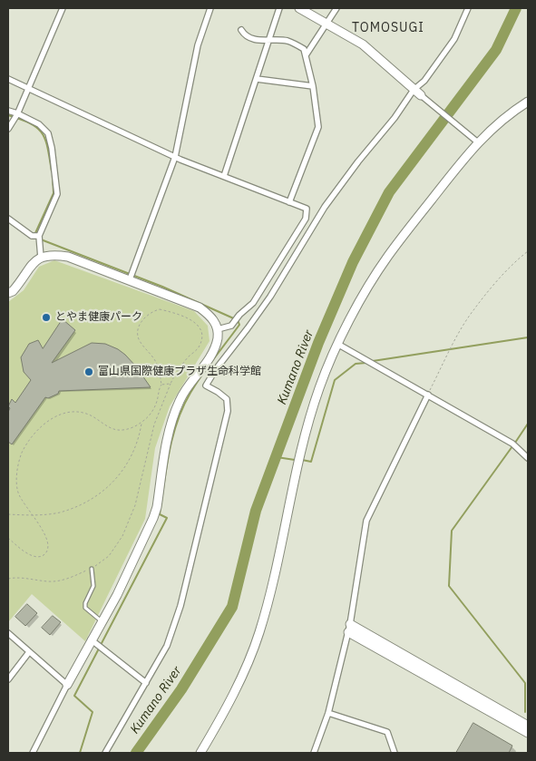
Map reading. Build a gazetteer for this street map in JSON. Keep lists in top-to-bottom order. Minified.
{"districts":["TOMOSUGI"],"water":["Kumano River"],"places":["とやま健康パーク","富山県国際健康プラザ生命科学館"]}
